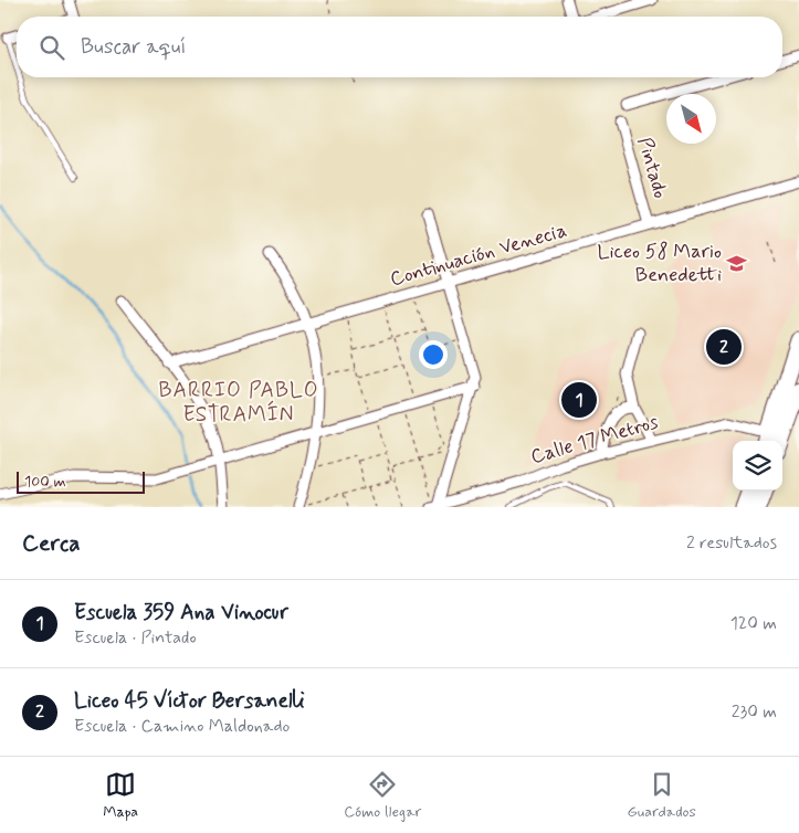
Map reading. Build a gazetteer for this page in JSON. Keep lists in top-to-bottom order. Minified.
{"streets":{"street":["Pintado","Continuación Venecia","Calle 17 Metros"]},"crossings":[["Pintado","Continuación Venecia"]],"districts":["BARRIO PABLO ESTRAMÍN"],"places":{"school or university":["Liceo 58 Mario Benedetti"]},"scale_bar":"100 m","north":"bottom right","page":{"search":"Buscar aquí","pins":["2","1"],"scale":"100 m","heading":["Cerca","2 resultados"],"list":[{"mark":"1","name":"Escuela 359 Ana Vinocur","note":"Escuela · Pintado","value":"120 m"},{"mark":"2","name":"Liceo 45 Víctor Bersanelli","note":"Escuela · Camino Maldonado","value":"230 m"}],"nav":["Mapa","Cómo llegar","Guardados"]}}
